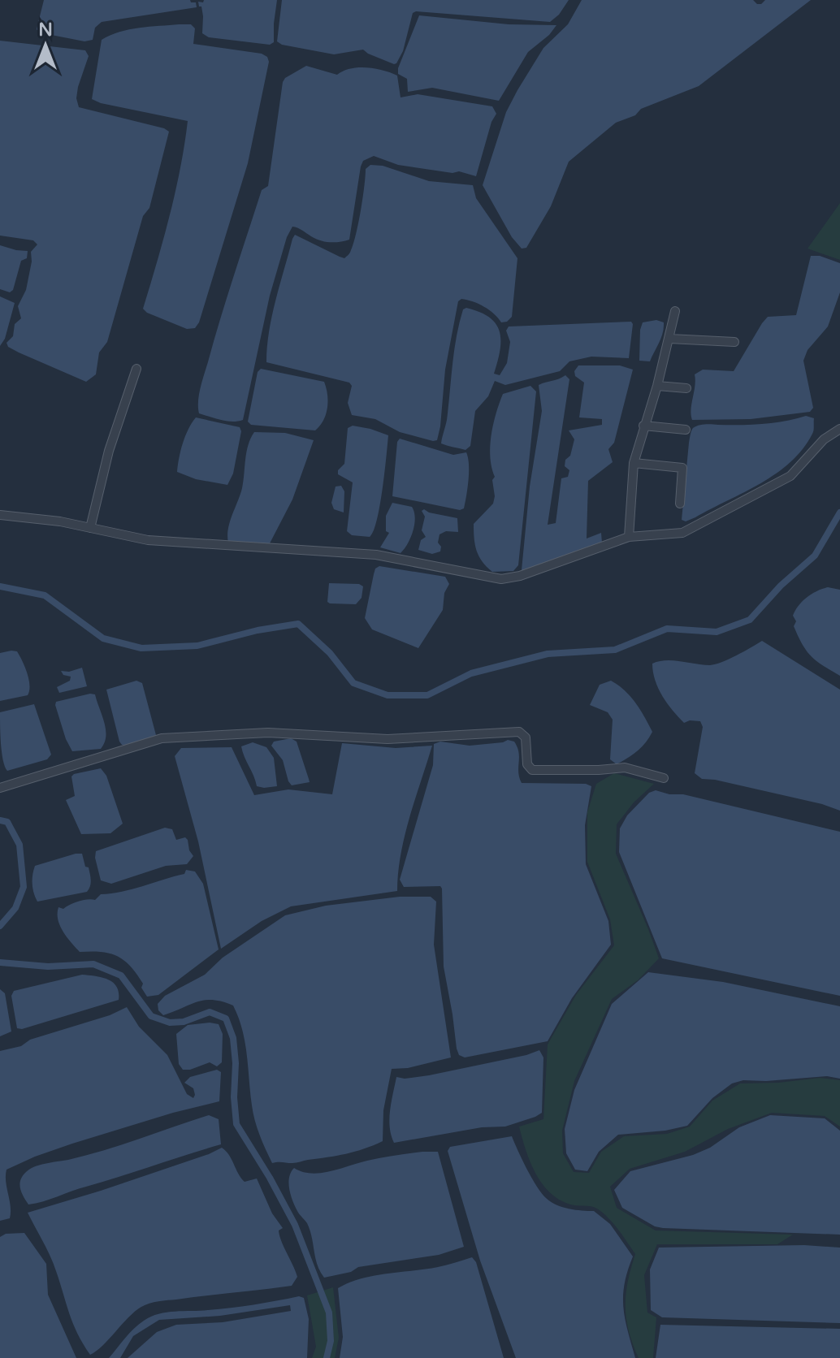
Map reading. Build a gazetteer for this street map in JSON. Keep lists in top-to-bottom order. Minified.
{"north":"top"}
